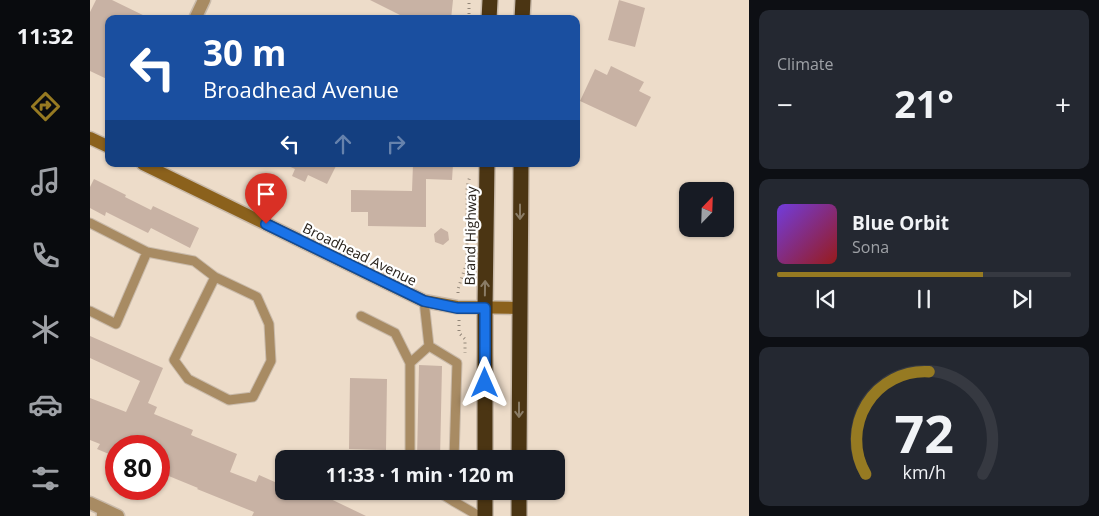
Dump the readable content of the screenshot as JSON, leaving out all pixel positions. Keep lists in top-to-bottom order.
{
  "streets": {
    "highway": ["Brand Highway"],
    "street": ["Broadhead Avenue"]
  },
  "crossings": [
    ["Brand Highway", "Broadhead Avenue"]
  ],
  "north": "top right",
  "page": {
    "tabs": "11:32",
    "tile": "Climate",
    "turn": ["30 m", "Broadhead Avenue"],
    "heat": ["−", "21°", "+"],
    "song": ["Blue Orbit", "Sona"],
    "limit": "80",
    "trip": "11:33 · 1 min · 120 m",
    "gauge": ["72", "km/h"]
  }
}
